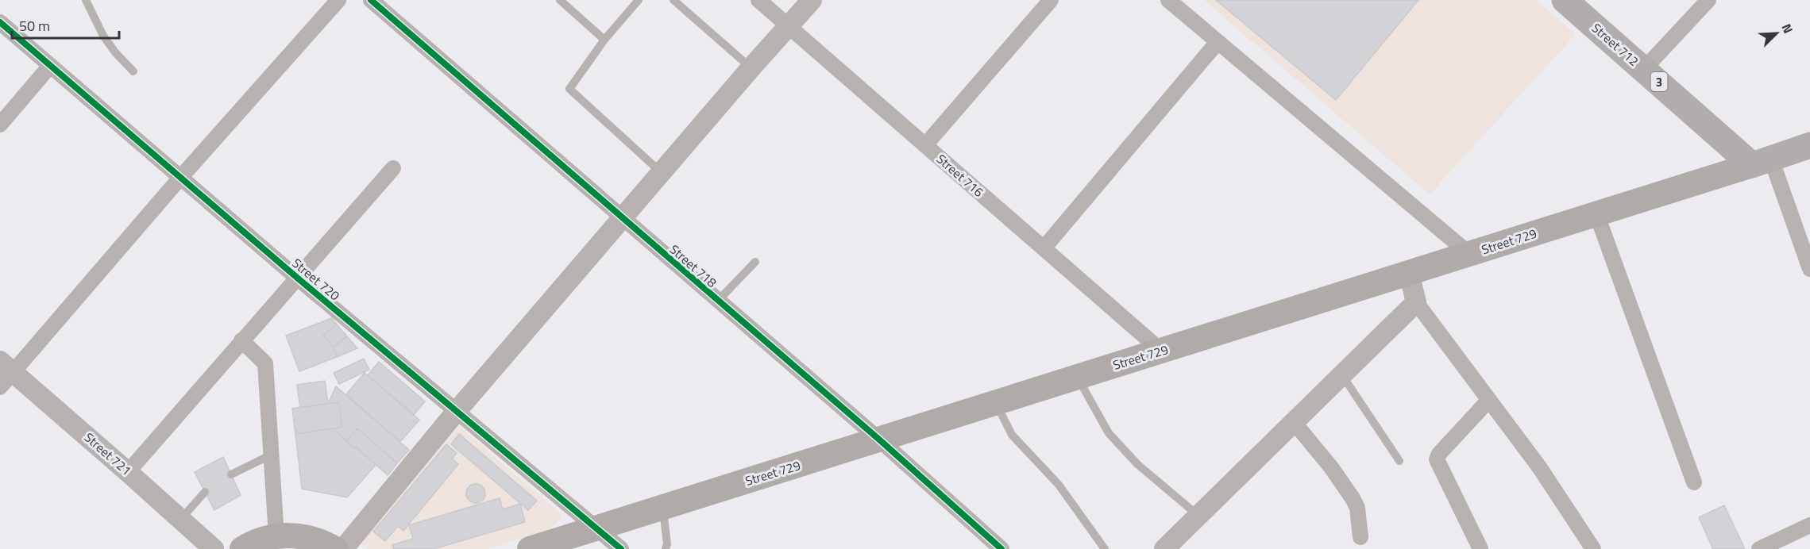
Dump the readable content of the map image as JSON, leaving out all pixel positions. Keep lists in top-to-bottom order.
{
  "streets": {
    "highway": ["Street 712", "3"],
    "main road": ["Street 729"],
    "street": [
      "Street 716",
      "Street 718",
      "Street 720",
      "Street 721"
    ]
  },
  "crossings": [
    ["Street 712", "Street 729"],
    ["Street 716", "Street 729"],
    ["Street 729", "Street 718"],
    ["Street 729", "Street 720"]
  ],
  "scale_bar": "50 m",
  "north": "top right"
}
